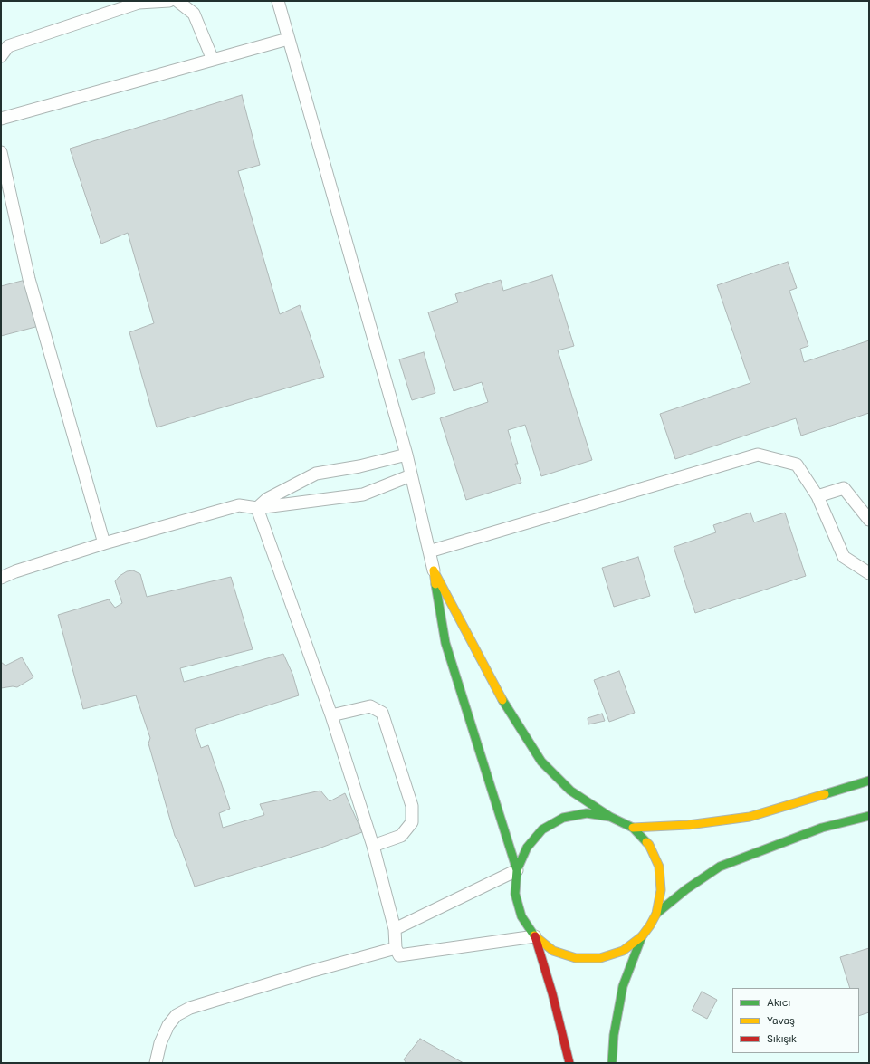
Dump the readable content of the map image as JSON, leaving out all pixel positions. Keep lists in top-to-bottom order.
{
  "legend": ["Akıcı", "Yavaş", "Sıkışık"]
}
